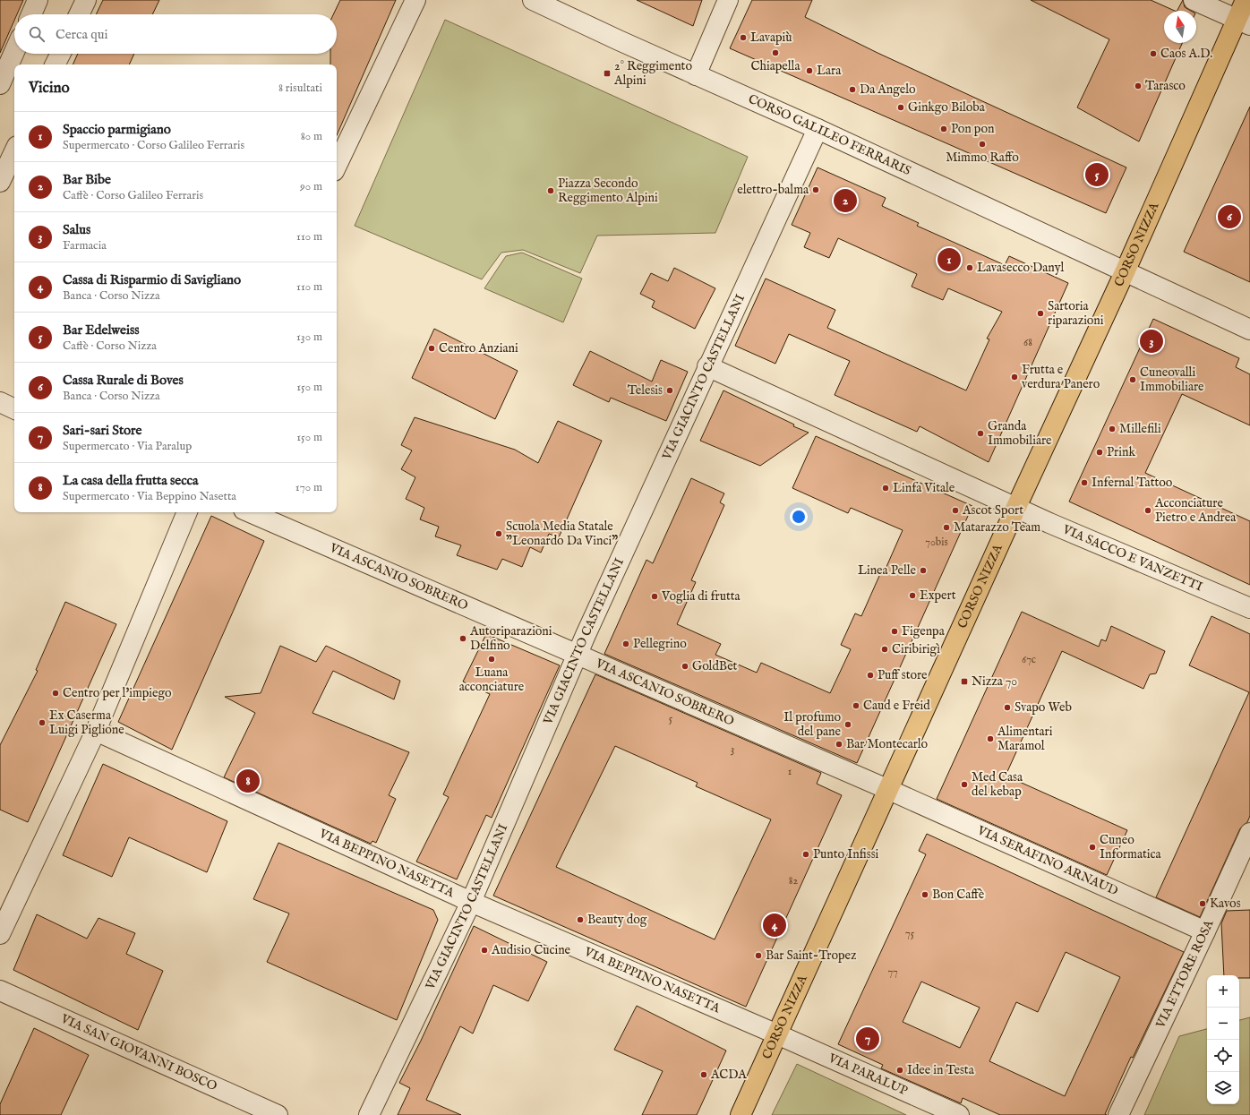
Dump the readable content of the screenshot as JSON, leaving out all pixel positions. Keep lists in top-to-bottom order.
{
  "streets": {
    "main road": ["CORSO NIZZA"],
    "street": [
      "CORSO GALILEO FERRARIS",
      "VIA GIACINTO CASTELLANI",
      "VIA SACCO E VANZETTI",
      "VIA ASCANIO SOBRERO",
      "VIA SERAFINO ARNAUD",
      "VIA BEPPINO NASETTA",
      "VIA ETTORE ROSA",
      "VIA SAN GIOVANNI BOSCO",
      "VIA PARALUP"
    ]
  },
  "crossings": [
    ["CORSO GALILEO FERRARIS", "CORSO NIZZA"],
    ["CORSO GALILEO FERRARIS", "VIA GIACINTO CASTELLANI"],
    ["CORSO NIZZA", "VIA SACCO E VANZETTI"],
    ["CORSO NIZZA", "VIA ASCANIO SOBRERO"],
    ["CORSO NIZZA", "VIA SERAFINO ARNAUD"],
    ["CORSO NIZZA", "VIA BEPPINO NASETTA"],
    ["CORSO NIZZA", "VIA PARALUP"],
    ["VIA GIACINTO CASTELLANI", "VIA SACCO E VANZETTI"],
    ["VIA GIACINTO CASTELLANI", "VIA ASCANIO SOBRERO"],
    ["VIA GIACINTO CASTELLANI", "VIA BEPPINO NASETTA"],
    ["VIA ASCANIO SOBRERO", "VIA SERAFINO ARNAUD"],
    ["VIA SERAFINO ARNAUD", "VIA ETTORE ROSA"],
    ["VIA BEPPINO NASETTA", "VIA PARALUP"]
  ],
  "places": {
    "other": [
      "Lavapiù",
      "Chiapella",
      "Caos A.D.",
      "Lara",
      "Tarasco",
      "Da Angelo",
      "Ginkgo Biloba",
      "Pon pon",
      "Mimmo Raffo",
      "elettro-balma",
      "Piazza Secondo Reggimento Alpini",
      "Lavasecco Danyl",
      "Sartoria riparazioni",
      "Centro Anziani",
      "Frutta e verdura Panero",
      "Cuneovalli Immobiliare",
      "Telesis",
      "Millefili",
      "Granda Immobiliare",
      "Prink",
      "Infernal Tattoo",
      "Linfa Vitale",
      "Ascot Sport",
      "Acconciature Pietro e Andrea",
      "Matarazzo Team",
      "Scuola Media Statale \"Leonardo Da Vinci\"",
      "Linea Pelle",
      "Expert",
      "Voglia di frutta",
      "Figenpa",
      "Autoriparazioni Delfino",
      "Pellegrino",
      "Ciribirigì",
      "Luana acconciature",
      "GoldBet",
      "Puff store",
      "Centro per l'impiego",
      "Caud e Freid",
      "Svapo Web",
      "Ex Caserma Luigi Piglione",
      "Il profumo del pane",
      "Alimentari Maramol",
      "Bar Montecarlo",
      "Med Casa del kebap",
      "Cuneo Informatica",
      "Punto Infissi",
      "Bon Caffè",
      "Kavos",
      "Beauty dog",
      "Audisio Cucine",
      "Bar Saint-Tropez",
      "Idee in Testa",
      "ACDA"
    ],
    "transit": ["2° Reggimento Alpini", "Nizza 70"]
  },
  "house_numbers": [
    "68",
    "70bis",
    "67c",
    "5",
    "3",
    "1",
    "82",
    "75",
    "77"
  ],
  "north": "top",
  "page": {
    "search": "Cerca qui",
    "heading": ["Vicino", "8 risultati"],
    "list": [
      {
        "mark": "1",
        "name": "Spaccio parmigiano",
        "note": "Supermercato · Corso Galileo Ferraris",
        "value": "80 m"
      },
      {
        "mark": "2",
        "name": "Bar Bibe",
        "note": "Caffè · Corso Galileo Ferraris",
        "value": "90 m"
      },
      {
        "mark": "3",
        "name": "Salus",
        "note": "Farmacia",
        "value": "110 m"
      },
      {
        "mark": "4",
        "name": "Cassa di Risparmio di Savigliano",
        "note": "Banca · Corso Nizza",
        "value": "110 m"
      },
      {
        "mark": "5",
        "name": "Bar Edelweiss",
        "note": "Caffè · Corso Nizza",
        "value": "130 m"
      },
      {
        "mark": "6",
        "name": "Cassa Rurale di Boves",
        "note": "Banca · Corso Nizza",
        "value": "150 m"
      },
      {
        "mark": "7",
        "name": "Sari-sari Store",
        "note": "Supermercato · Via Paralup",
        "value": "150 m"
      },
      {
        "mark": "8",
        "name": "La casa della frutta secca",
        "note": "Supermercato · Via Beppino Nasetta",
        "value": "170 m"
      }
    ],
    "pins": [
      "5",
      "2",
      "6",
      "1",
      "3",
      "8",
      "4",
      "7"
    ],
    "map_buttons": ["+", "−"]
  }
}
